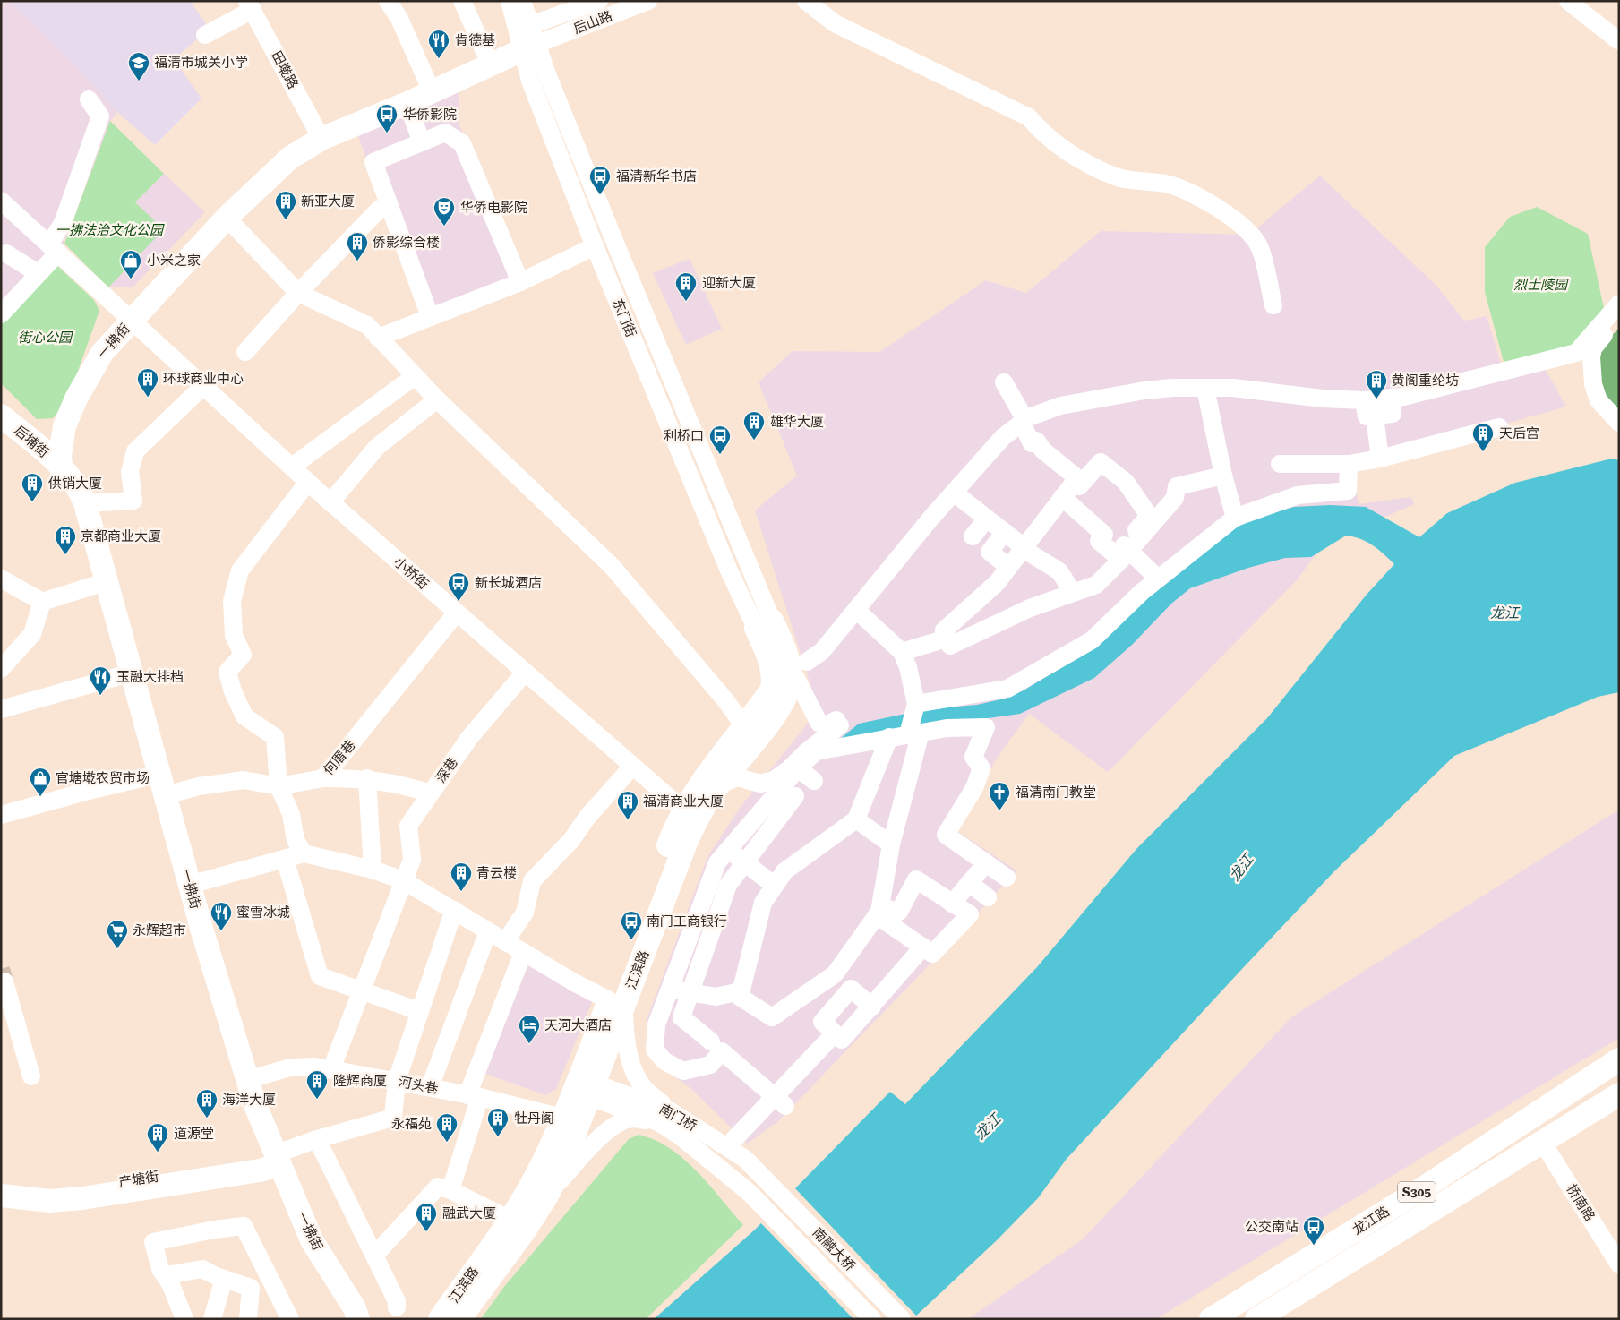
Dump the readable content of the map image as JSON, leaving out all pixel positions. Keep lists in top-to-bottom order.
{
  "streets": {
    "main road": [
      "一拂街",
      "后埔街",
      "江滨路",
      "产塘街",
      "S305",
      "龙江路"
    ],
    "street": [
      "后山路",
      "田墘路",
      "东门街",
      "小桥街",
      "何厝巷",
      "深巷",
      "河头巷",
      "南门桥",
      "桥南路",
      "南融大桥"
    ]
  },
  "crossings": [
    ["后山路", "东门街"],
    ["东门街", "江滨路"],
    ["一拂街", "后埔街"],
    ["一拂街", "小桥街"],
    ["一拂街", "何厝巷"],
    ["一拂街", "河头巷"],
    ["一拂街", "产塘街"],
    ["小桥街", "何厝巷"],
    ["小桥街", "深巷"],
    ["小桥街", "江滨路"],
    ["深巷", "河头巷"],
    ["江滨路", "河头巷"],
    ["江滨路", "南门桥"],
    ["南门桥", "南融大桥"],
    ["桥南路", "龙江路"]
  ],
  "water": ["龙江"],
  "parks": ["一拂法治文化公园", "烈士陵园", "街心公园"],
  "places": {
    "restaurant": ["肯德基", "玉融大排档", "蜜雪冰城"],
    "school or university": ["福清市城关小学"],
    "bus stop": [
      "华侨影院",
      "福清新华书店",
      "利桥口",
      "新长城酒店",
      "南门工商银行",
      "公交南站"
    ],
    "building": [
      "新亚大厦",
      "侨影综合楼",
      "迎新大厦",
      "环球商业中心",
      "黄阁重纶坊",
      "雄华大厦",
      "天后宫",
      "供销大厦",
      "京都商业大厦",
      "福清商业大厦",
      "青云楼",
      "隆辉商厦",
      "海洋大厦",
      "牡丹阁",
      "永福苑",
      "道源堂",
      "融武大厦"
    ],
    "theatre": ["华侨电影院"],
    "shop": ["小米之家", "官塘墘农贸市场"],
    "church": ["福清南门教堂"],
    "supermarket": ["永辉超市"],
    "hotel": ["天河大酒店"]
  }
}
